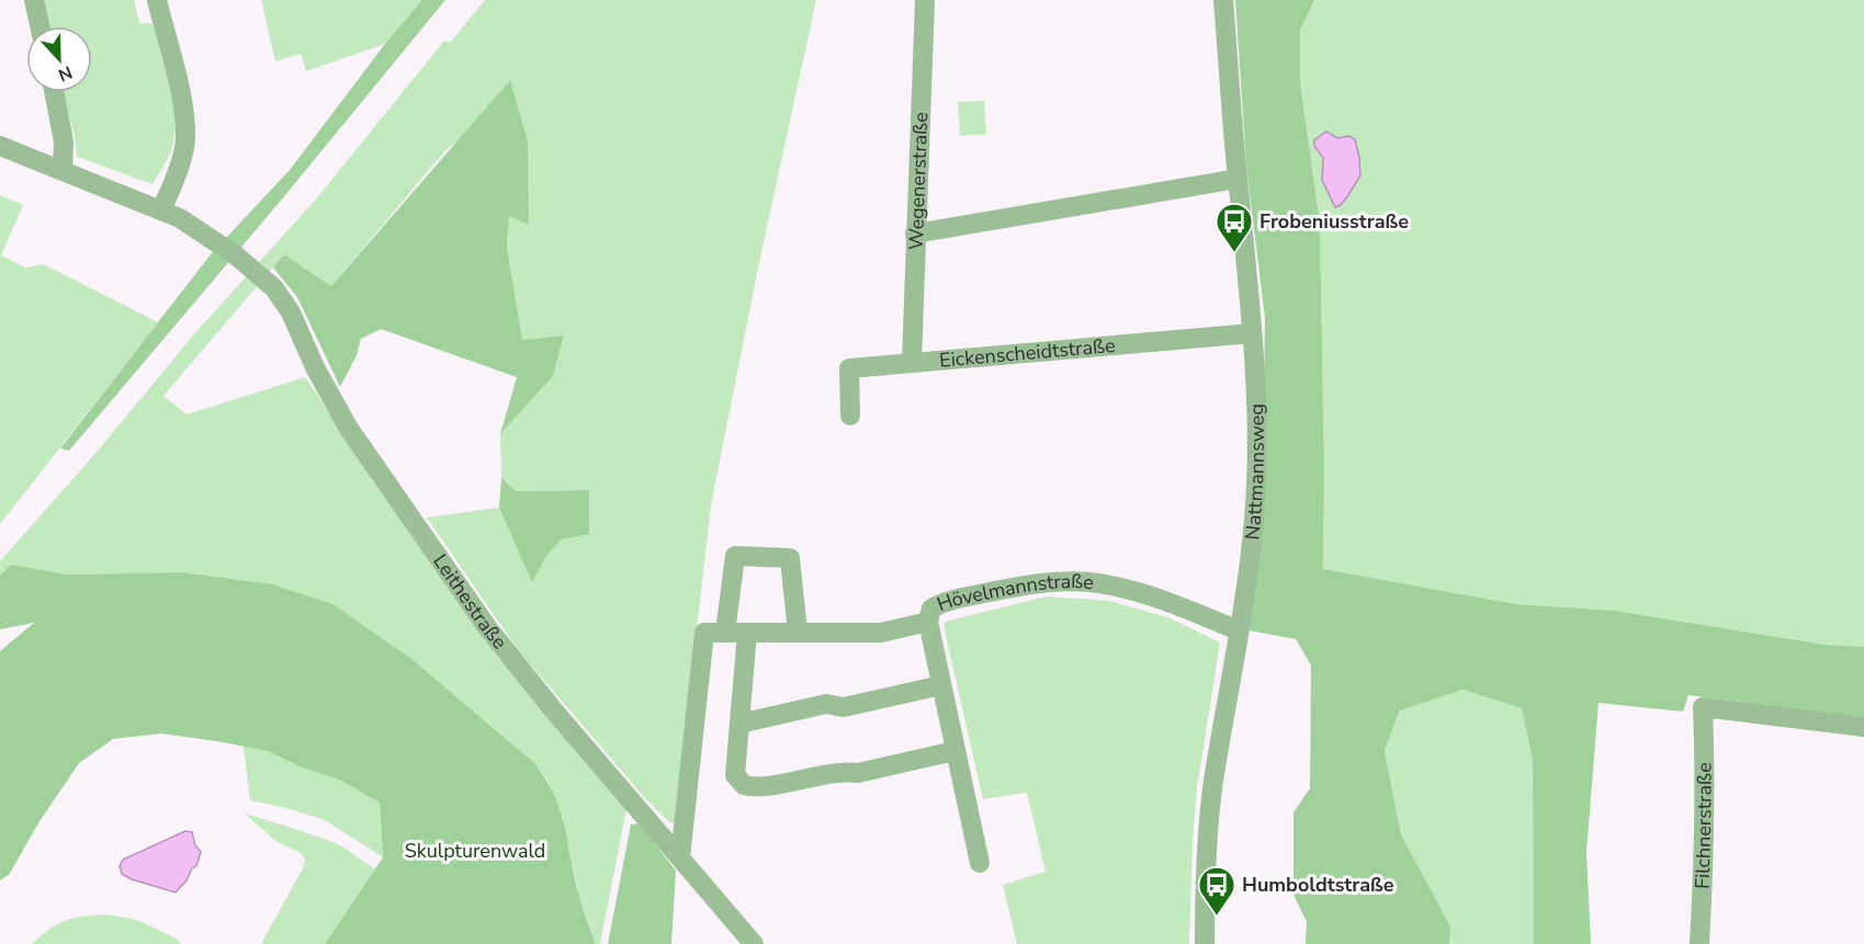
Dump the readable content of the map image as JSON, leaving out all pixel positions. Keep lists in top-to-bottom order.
{
  "streets": {
    "street": [
      "Wegenerstraße",
      "Eickenscheidtstraße",
      "Nattmannsweg",
      "Hövelmannstraße",
      "Leithestraße",
      "Filchnerstraße"
    ]
  },
  "crossings": [
    ["Wegenerstraße", "Eickenscheidtstraße"],
    ["Eickenscheidtstraße", "Nattmannsweg"],
    ["Nattmannsweg", "Hövelmannstraße"],
    ["Hövelmannstraße", "Leithestraße"]
  ],
  "parks": ["Skulpturenwald"],
  "places": {
    "bus stop": ["Frobeniusstraße", "Humboldtstraße"]
  },
  "north": "bottom"
}
